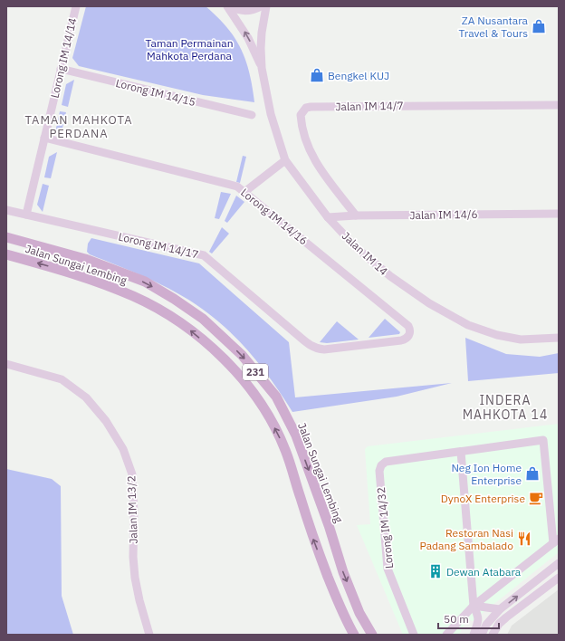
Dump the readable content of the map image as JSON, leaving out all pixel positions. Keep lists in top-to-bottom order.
{
  "streets": {
    "main road": ["Jalan Sungai Lembing", "231"],
    "street": [
      "Lorong IM 14/14",
      "Lorong IM 14/15",
      "Jalan IM 14/7",
      "Jalan IM 14/6",
      "Lorong IM 14/16",
      "Lorong IM 14/17",
      "Jalan IM 14",
      "Jalan IM 13/2",
      "Lorong IM 14/32"
    ]
  },
  "crossings": [
    ["Lorong IM 14/14", "Lorong IM 14/15"],
    ["Lorong IM 14/14", "Lorong IM 14/16"],
    ["Lorong IM 14/14", "Lorong IM 14/17"],
    ["Jalan IM 14/7", "Jalan IM 14/6"],
    ["Jalan IM 14/6", "Jalan IM 14"],
    ["Lorong IM 14/16", "Lorong IM 14/17"]
  ],
  "districts": ["TAMAN MAHKOTA PERDANA", "INDERA MAHKOTA 14"],
  "parks": ["Taman Permainan Mahkota Perdana"],
  "places": {
    "shop": ["ZA Nusantara Travel & Tours", "Bengkel KUJ", "Neg Ion Home Enterprise"],
    "cafe": ["DynoX Enterprise"],
    "restaurant": ["Restoran Nasi Padang Sambalado"],
    "building": ["Dewan Atabara"]
  },
  "scale_bar": "50 m"
}
